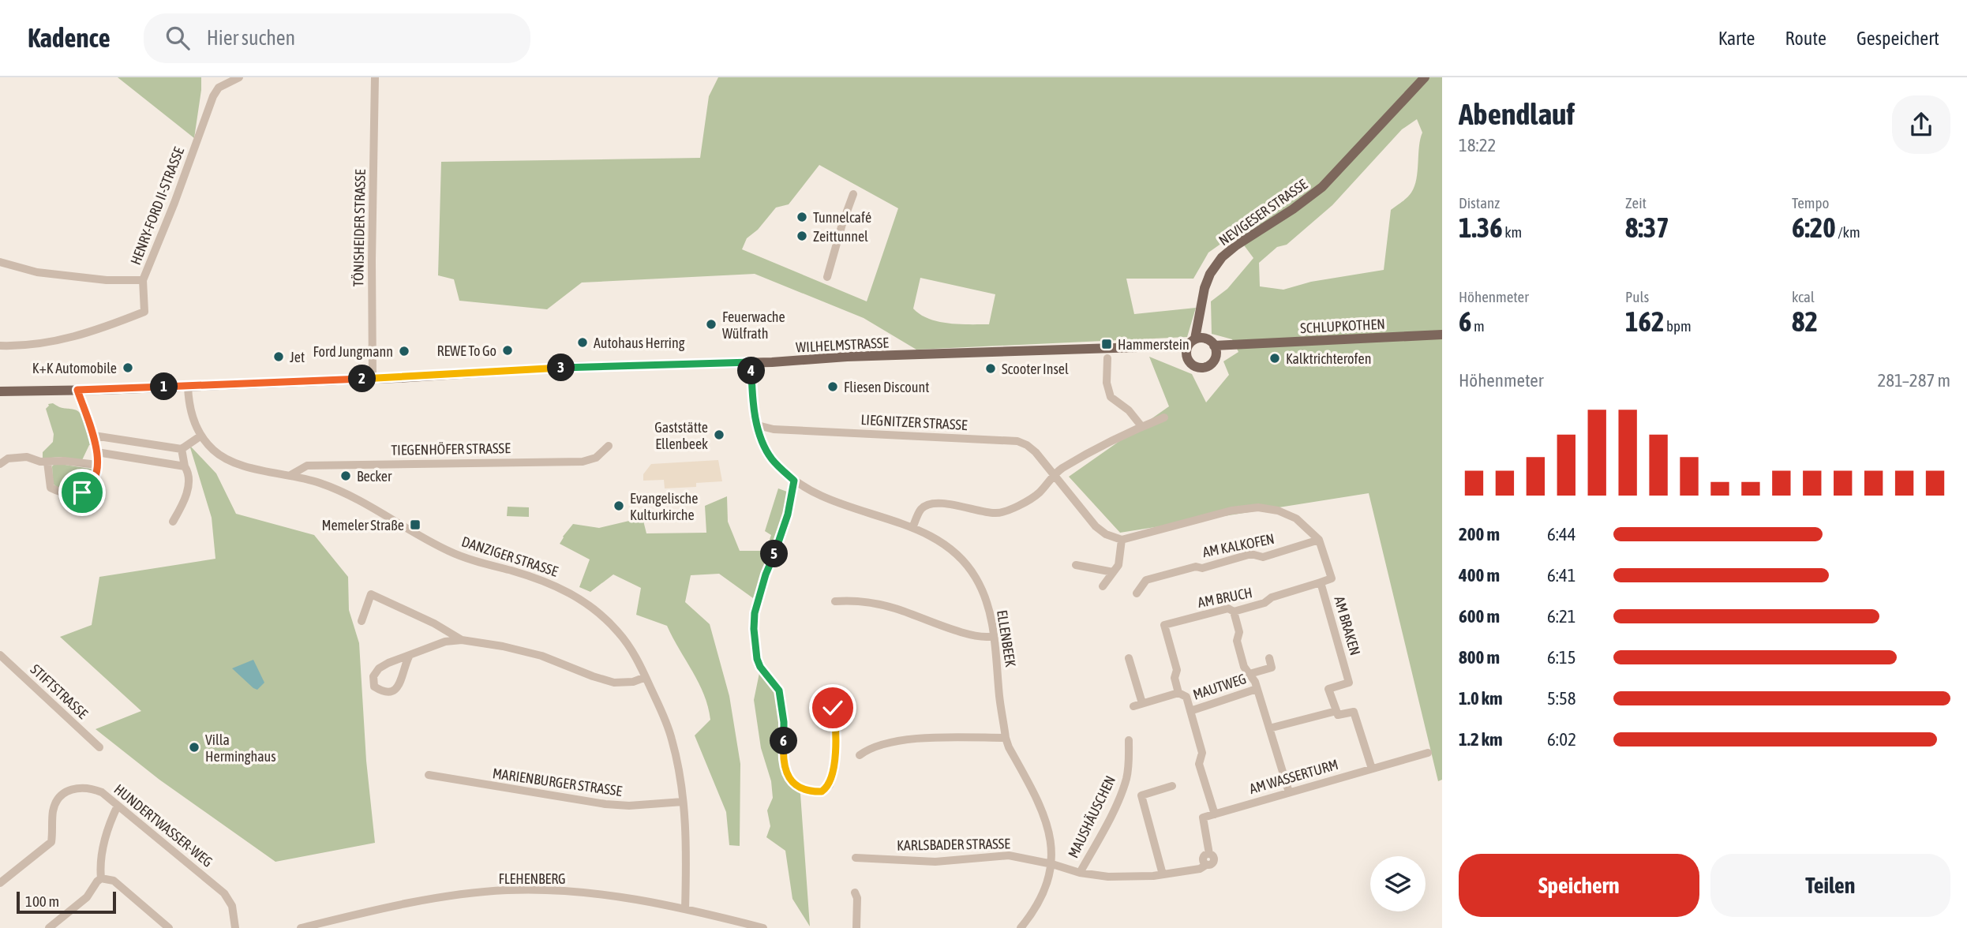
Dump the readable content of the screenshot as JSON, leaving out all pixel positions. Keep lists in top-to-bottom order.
{
  "streets": {
    "main road": ["NEVIGESER STRASSE", "SCHLUPKOTHEN", "WILHELMSTRASSE"],
    "street": [
      "HENRY-FORD II-STRASSE",
      "TÖNISHEIDER STRASSE",
      "LIEGNITZER STRASSE",
      "TIEGENHÖFER STRASSE",
      "AM KALKOFEN",
      "DANZIGER STRASSE",
      "AM BRUCH",
      "AM BRAKEN",
      "ELLENBEEK",
      "MAUTWEG",
      "STIFTSTRASSE",
      "AM WASSERTURM",
      "MARIENBURGER STRASSE",
      "MAUSHÄUSCHEN",
      "HUNDERTWASSER-WEG",
      "KARLSBADER STRASSE",
      "FLEHENBERG"
    ]
  },
  "crossings": [
    ["NEVIGESER STRASSE", "SCHLUPKOTHEN"],
    ["NEVIGESER STRASSE", "WILHELMSTRASSE"],
    ["TÖNISHEIDER STRASSE", "WILHELMSTRASSE"],
    ["SCHLUPKOTHEN", "WILHELMSTRASSE"],
    ["WILHELMSTRASSE", "DANZIGER STRASSE"],
    ["WILHELMSTRASSE", "ELLENBEEK"],
    ["LIEGNITZER STRASSE", "ELLENBEEK"],
    ["TIEGENHÖFER STRASSE", "DANZIGER STRASSE"],
    ["AM KALKOFEN", "AM BRAKEN"],
    ["DANZIGER STRASSE", "MARIENBURGER STRASSE"],
    ["DANZIGER STRASSE", "FLEHENBERG"],
    ["AM BRUCH", "AM BRAKEN"],
    ["AM BRUCH", "MAUTWEG"],
    ["ELLENBEEK", "KARLSBADER STRASSE"],
    ["MAUTWEG", "AM WASSERTURM"]
  ],
  "places": {
    "other": [
      "Tunnelcafé",
      "Zeittunnel",
      "Feuerwache Wülfrath",
      "Autohaus Herring",
      "REWE To Go",
      "Ford Jungmann",
      "Jet",
      "Kalktrichterofen",
      "K+K Automobile",
      "Scooter Insel",
      "Fliesen Discount",
      "Gaststätte Ellenbeek",
      "Becker",
      "Evangelische Kulturkirche",
      "Villa Herminghaus"
    ],
    "transit": ["Hammerstein", "Memeler Straße"]
  },
  "scale_bar": "100 m",
  "page": {
    "header": "Kadence",
    "search": "Hier suchen",
    "nav": ["Karte", "Route", "Gespeichert"],
    "heading": ["Abendlauf", "18:22"],
    "stats": [
      ["Distanz", "1.36 km"],
      ["Zeit", "8:37"],
      ["Tempo", "6:20 /km"],
      ["Höhenmeter", "6 m"],
      ["Puls", "162 bpm"],
      ["kcal", "82"]
    ],
    "pins": [
      "3",
      "4",
      "2",
      "1",
      "5",
      "6"
    ],
    "chart": ["Höhenmeter", "281–287 m"],
    "list": [
      {
        "name": "200 m",
        "note": "6:44"
      },
      {
        "name": "400 m",
        "note": "6:41"
      },
      {
        "name": "600 m",
        "note": "6:21"
      },
      {
        "name": "800 m",
        "note": "6:15"
      },
      {
        "name": "1.0 km",
        "note": "5:58"
      },
      {
        "name": "1.2 km",
        "note": "6:02"
      }
    ],
    "buttons": ["Speichern", "Teilen"],
    "scale": "100 m"
  }
}
